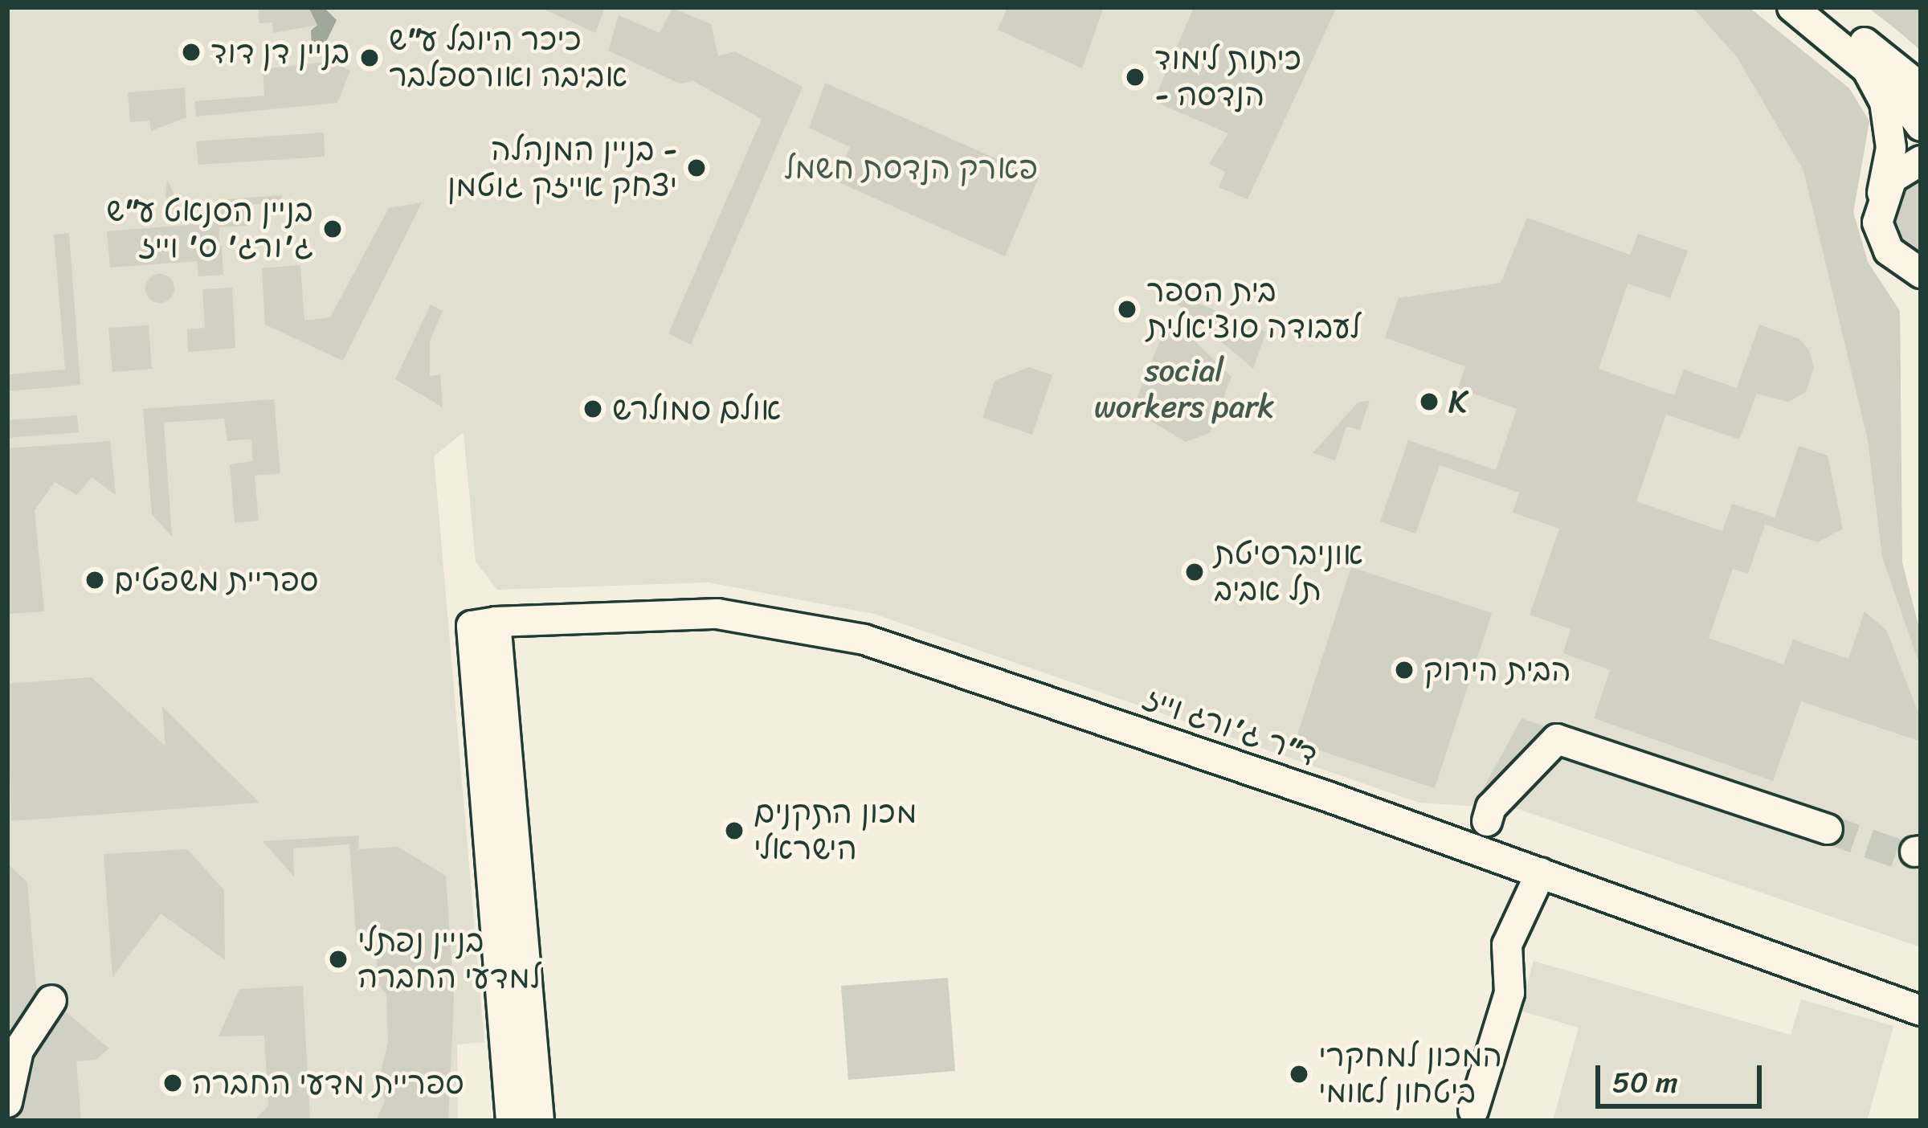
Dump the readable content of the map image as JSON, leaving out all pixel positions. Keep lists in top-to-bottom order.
{
  "streets": {
    "street": ["ד\"ר ג'ורג וייז"]
  },
  "parks": ["פארק הנדסת חשמל", "social workers park"],
  "places": [
    "בניין דן דוד",
    "כיכר היובל ע\"ש אביבה ואורספלבר",
    "כיתות לימוד - הנדסה",
    "בניין המנהלה - יצחק אייזק גוטמן",
    "בניין הסנאט ע\"ש ג'ורג' ס' וייז",
    "בית הספר לעבודה סוציאלית",
    "K",
    "אולם סמולרש",
    "אוניברסיטת תל אביב",
    "ספריית משפטים",
    "הבית הירוק",
    "מכון התקנים הישראלי",
    "בניין נפתלי למדעי החברה",
    "המכון למחקרי ביטחון לאומי",
    "ספריית מדעי החברה"
  ],
  "scale_bar": "50 m"
}
